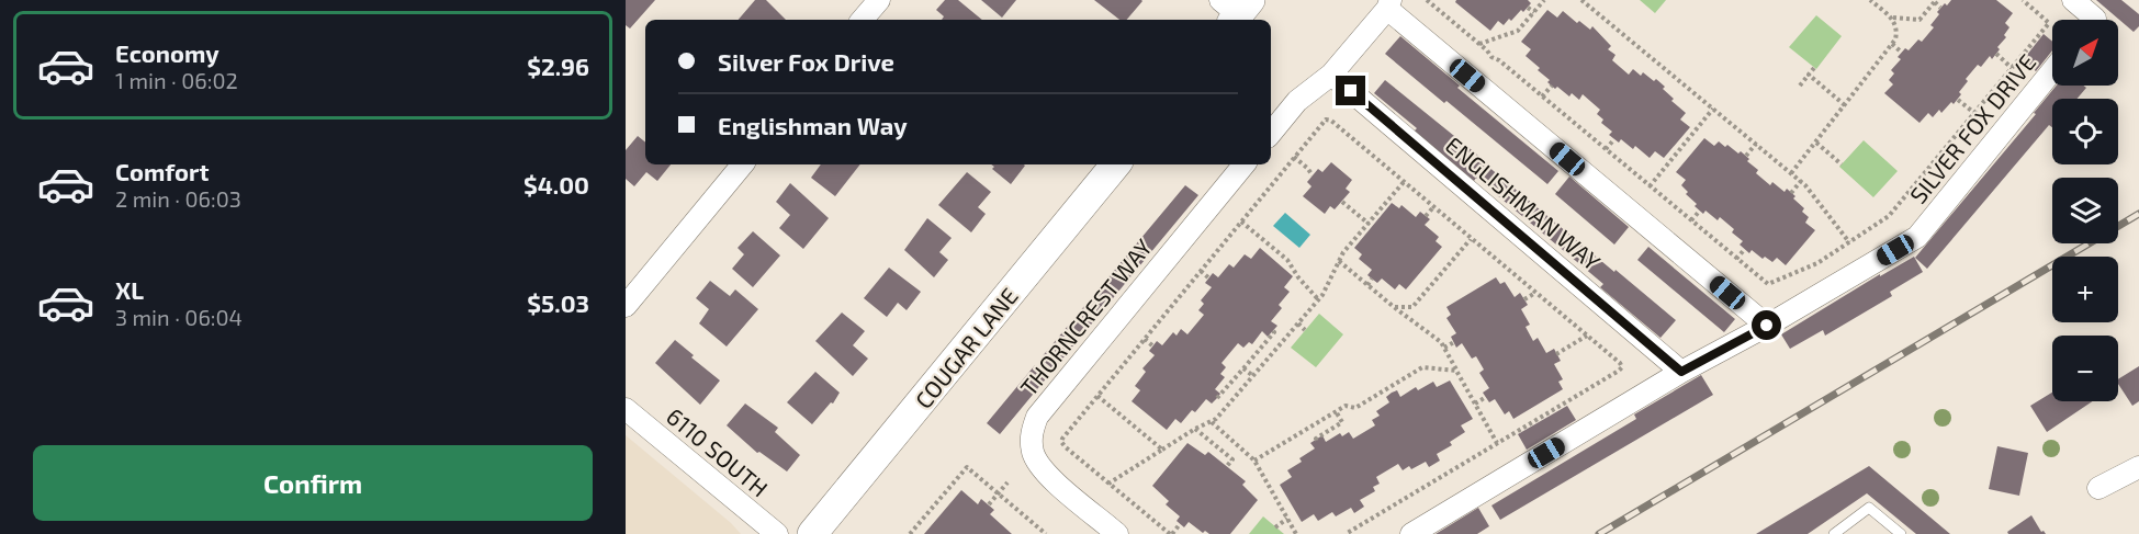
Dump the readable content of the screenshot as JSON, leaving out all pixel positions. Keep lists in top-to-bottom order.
{
  "streets": {
    "main road": ["COUGAR LANE"],
    "street": [
      "SILVER FOX DRIVE",
      "ENGLISHMAN WAY",
      "THORNCREST WAY",
      "6110 SOUTH"
    ]
  },
  "crossings": [
    ["SILVER FOX DRIVE", "ENGLISHMAN WAY"]
  ],
  "north": "top right",
  "page": {
    "list": [
      {
        "name": "Economy",
        "note": "1 min · 06:02",
        "value": "$2.96"
      },
      {
        "name": "Comfort",
        "note": "2 min · 06:03",
        "value": "$4.00"
      },
      {
        "name": "XL",
        "note": "3 min · 06:04",
        "value": "$5.03"
      }
    ],
    "map_buttons": ["+", "−"],
    "banner": ["Silver Fox Drive", "Englishman Way"],
    "buttons": "Confirm"
  }
}
